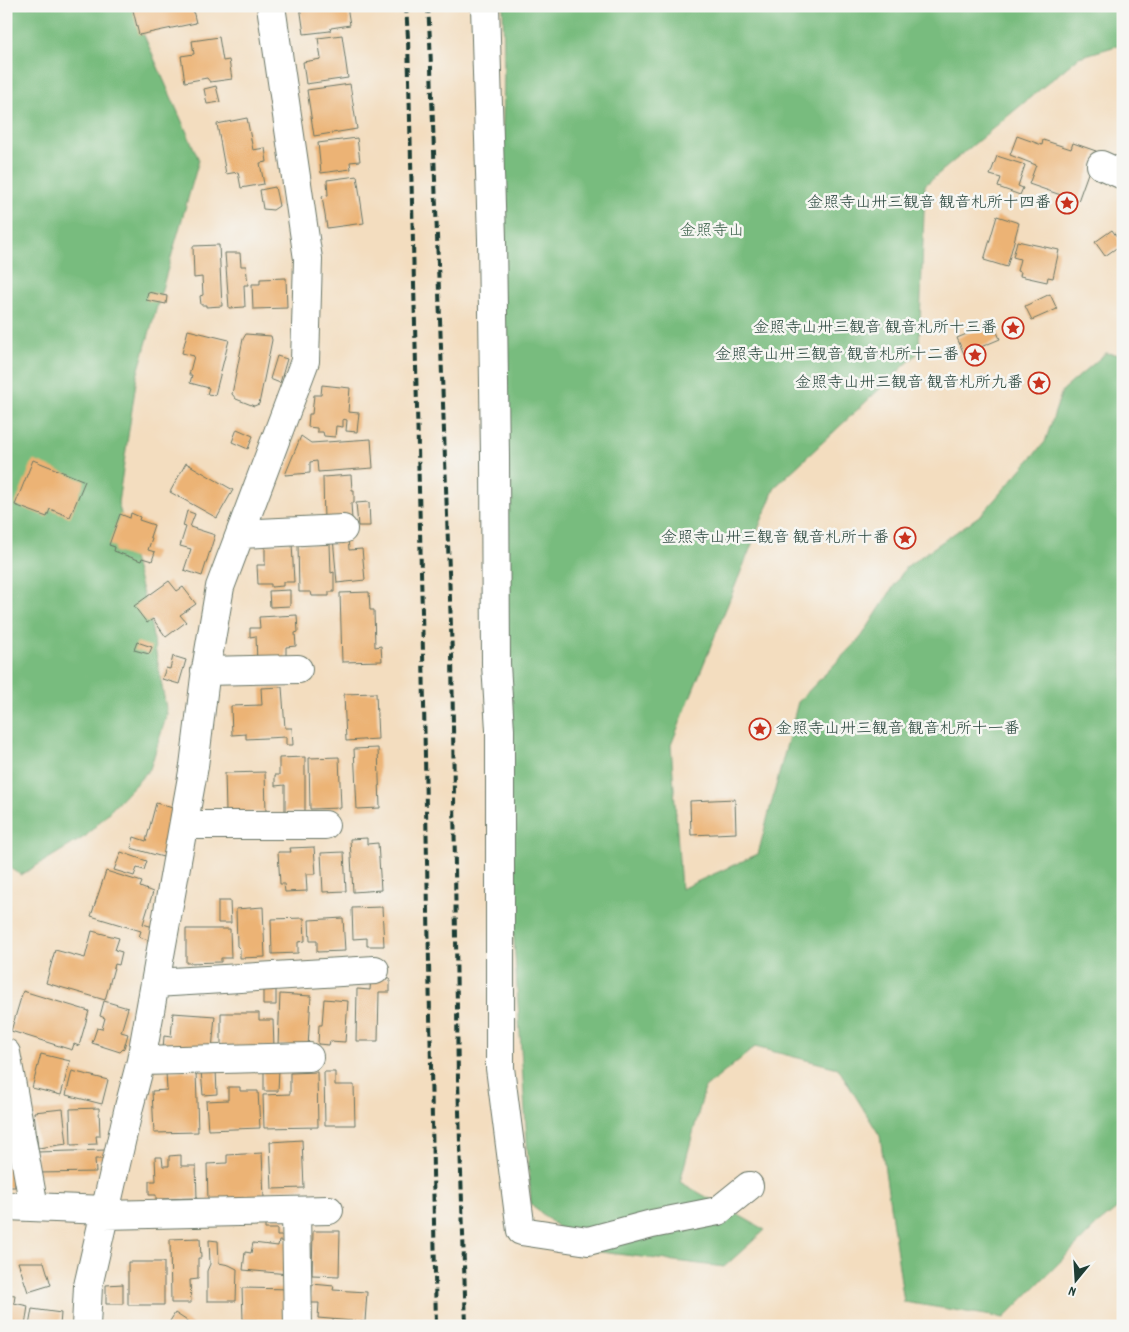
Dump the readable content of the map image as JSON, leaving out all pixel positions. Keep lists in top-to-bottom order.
{
  "parks": ["金照寺山"],
  "places": {
    "place": [
      "金照寺山卅三観音 観音札所十四番",
      "金照寺山卅三観音 観音札所十三番",
      "金照寺山卅三観音 観音札所十二番",
      "金照寺山卅三観音 観音札所九番",
      "金照寺山卅三観音 観音札所十番",
      "金照寺山卅三観音 観音札所十一番"
    ]
  },
  "north": "bottom"
}
